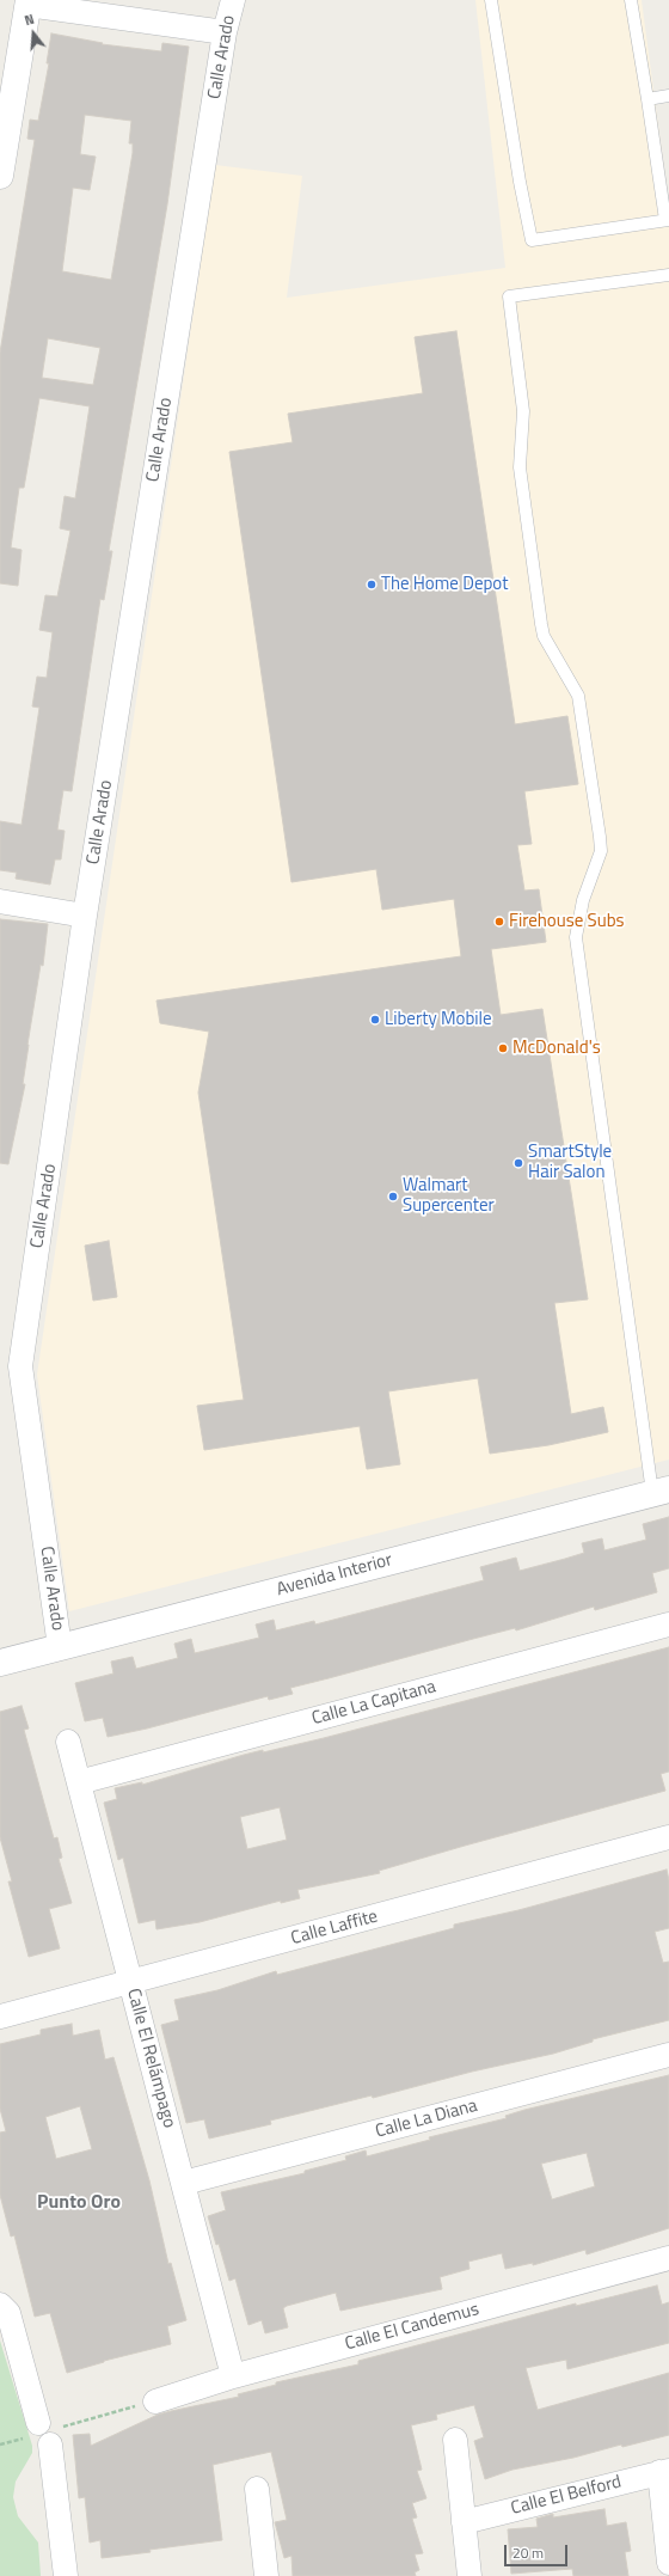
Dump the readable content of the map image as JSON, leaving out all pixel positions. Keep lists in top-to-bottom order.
{
  "streets": {
    "street": [
      "Calle Arado",
      "Avenida Interior",
      "Calle La Capitana",
      "Calle Laffite",
      "Calle El Relámpago",
      "Calle La Diana",
      "Calle El Candemus",
      "Calle El Belford"
    ]
  },
  "crossings": [
    ["Calle Arado", "Avenida Interior"],
    ["Calle La Capitana", "Calle El Relámpago"],
    ["Calle Laffite", "Calle El Relámpago"],
    ["Calle El Relámpago", "Calle La Diana"],
    ["Calle El Relámpago", "Calle El Candemus"]
  ],
  "districts": ["Punto Oro"],
  "places": [
    "The Home Depot",
    "Firehouse Subs",
    "Liberty Mobile",
    "McDonald's",
    "SmartStyle Hair Salon",
    "Walmart Supercenter"
  ],
  "scale_bar": "20 m",
  "north": "top"
}
